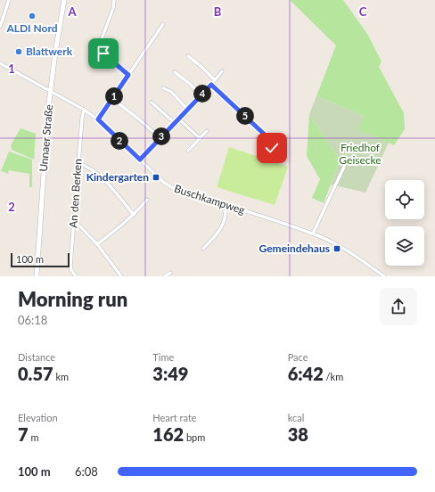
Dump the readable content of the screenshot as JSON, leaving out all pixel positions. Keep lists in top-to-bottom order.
{
  "streets": {
    "main road": ["Unnaer Straße"],
    "street": ["An den Berken", "Buschkampweg"]
  },
  "crossings": [
    ["Unnaer Straße", "Buschkampweg"],
    ["An den Berken", "Buschkampweg"]
  ],
  "parks": ["Friedhof Geisecke"],
  "places": {
    "other": ["ALDI Nord", "Blattwerk"],
    "transit": ["Kindergarten", "Gemeindehaus"]
  },
  "scale_bar": "100 m",
  "page": {
    "pins": [
      "4",
      "1",
      "5",
      "3",
      "2"
    ],
    "scale": "100 m",
    "heading": ["Morning run", "06:18"],
    "stats": [
      ["Distance", "0.57 km"],
      ["Time", "3:49"],
      ["Pace", "6:42 /km"],
      ["Elevation", "7 m"],
      ["Heart rate", "162 bpm"],
      ["kcal", "38"]
    ],
    "list": [
      {
        "name": "100 m",
        "note": "6:08"
      }
    ]
  },
  "grid": {
    "columns": ["A", "B", "C"],
    "rows": ["1", "2"]
  }
}
